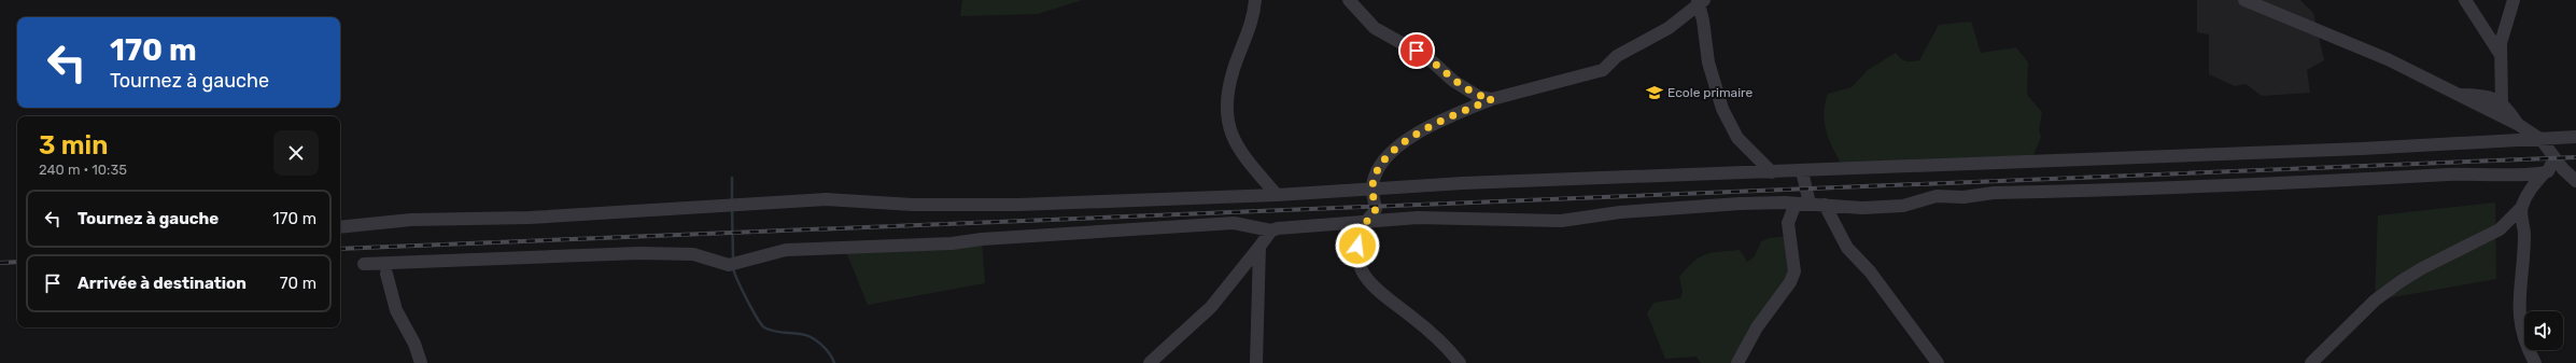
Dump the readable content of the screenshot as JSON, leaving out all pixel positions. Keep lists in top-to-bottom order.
{
  "places": {
    "school or university": ["Ecole primaire"]
  },
  "page": {
    "turn": ["170 m", "Tournez à gauche"],
    "heading": ["3 min", "240 m · 10:35"],
    "list": [
      {
        "name": "Tournez à gauche",
        "value": "170 m"
      },
      {
        "name": "Arrivée à destination",
        "value": "70 m"
      }
    ]
  }
}
